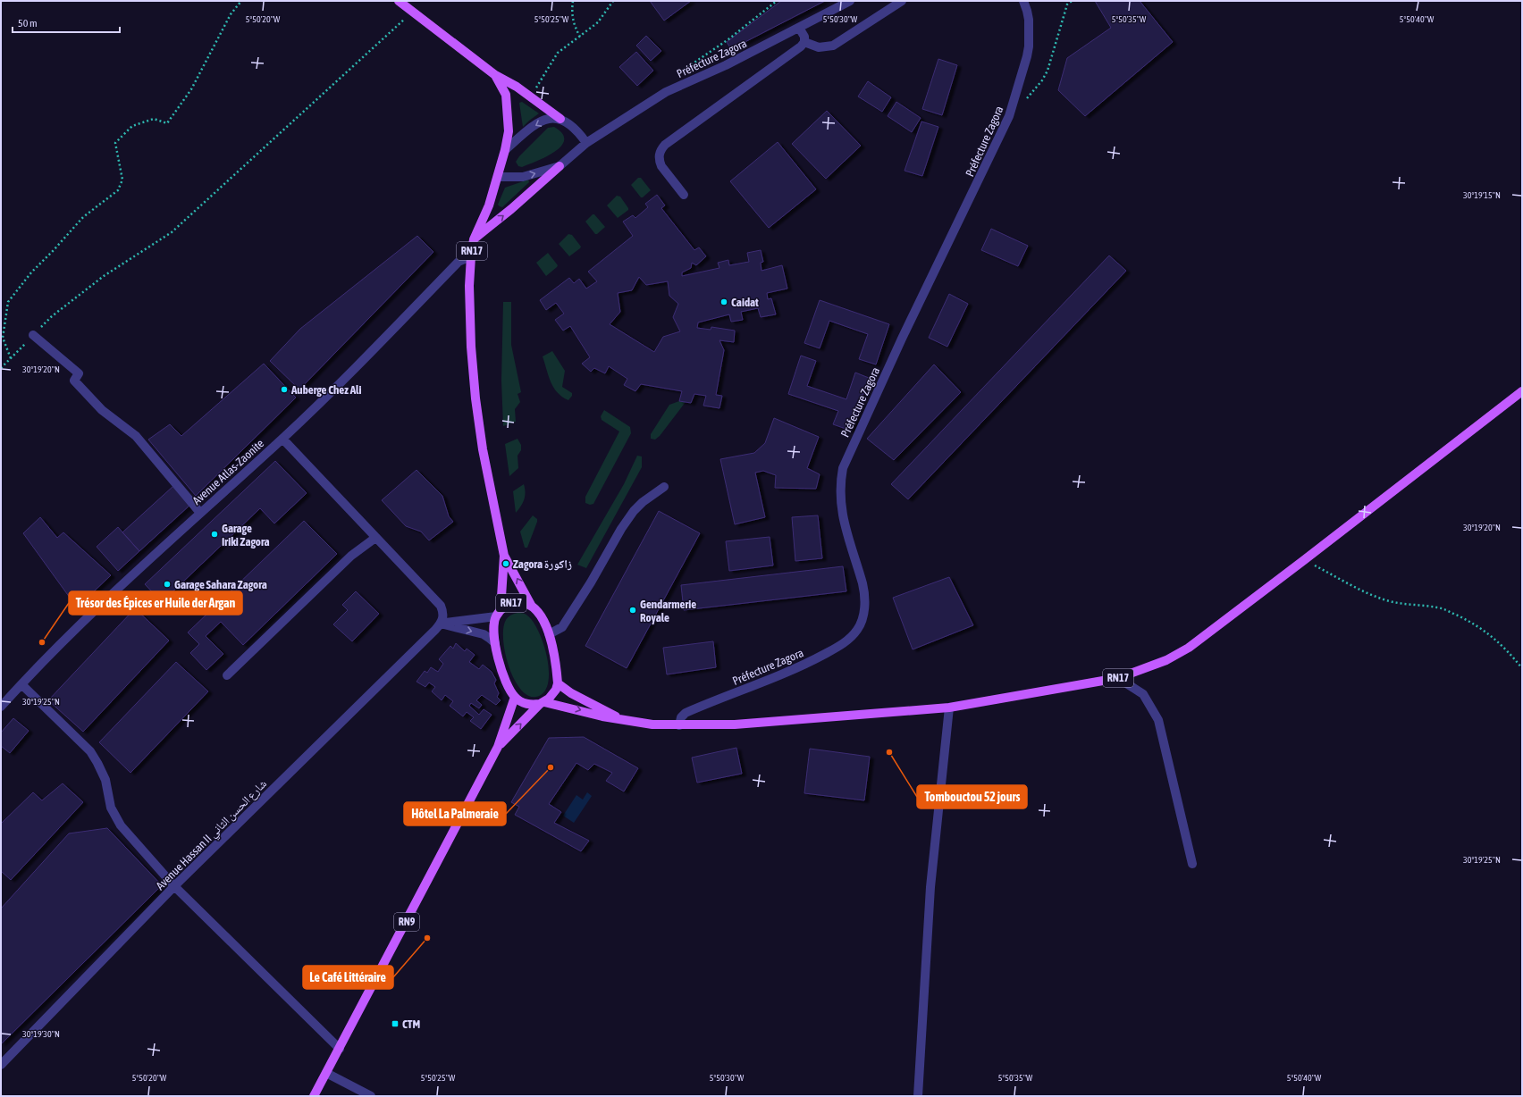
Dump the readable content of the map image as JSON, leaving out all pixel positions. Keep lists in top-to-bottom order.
{
  "streets": {
    "main road": ["RN17", "RN9"],
    "street": ["Préfecture Zagora", "Avenue Atlas-Zaonite", "Avenue Hassan II شارع الحسن الثاني"]
  },
  "crossings": [
    ["Préfecture Zagora", "RN17"],
    ["RN17", "Avenue Atlas-Zaonite"],
    ["RN17", "RN9"]
  ],
  "places": {
    "other": [
      "Caidat",
      "Auberge Chez Ali",
      "Garage Iriki Zagora",
      "Zagora زاكورة",
      "Garage Sahara Zagora",
      "Gendarmerie Royale",
      "Trésor des Épices er Huile der Argan",
      "Tombouctou 52 jours",
      "Hôtel La Palmeraie",
      "Le Café Littéraire"
    ],
    "transit": ["CTM"]
  },
  "scale_bar": "50 m",
  "coordinates": [
    "5°50'20\"W",
    "5°50'25\"W",
    "5°50'30\"W",
    "5°50'35\"W",
    "5°50'40\"W",
    "30°19'15\"N",
    "30°19'20\"N",
    "30°19'25\"N",
    "30°19'30\"N"
  ]
}
